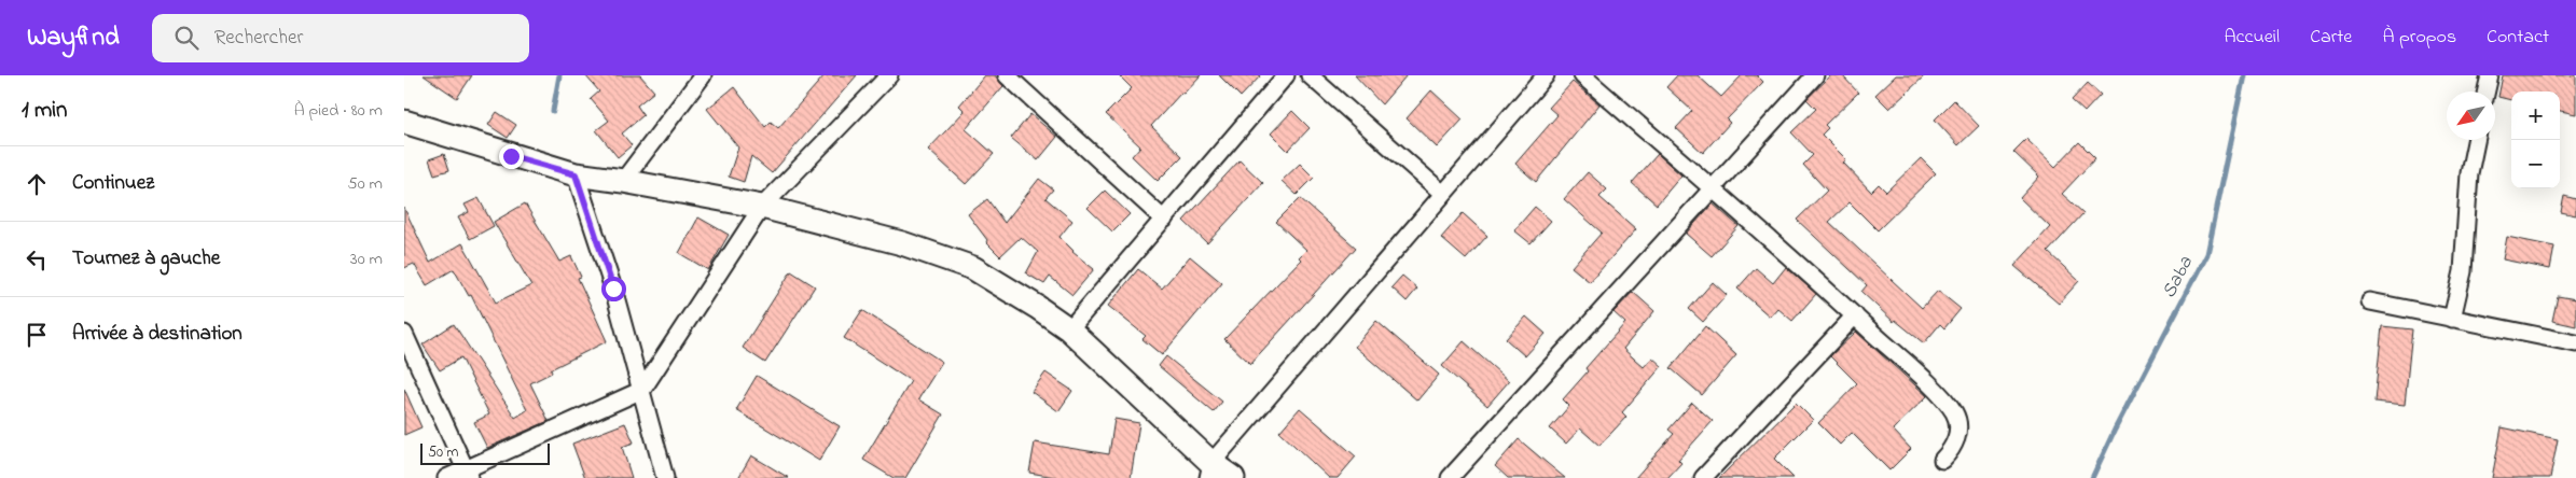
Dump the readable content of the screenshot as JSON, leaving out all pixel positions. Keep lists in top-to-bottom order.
{
  "water": ["Saba"],
  "scale_bar": "50 m",
  "north": "bottom left",
  "page": {
    "header": "Wayfind",
    "search": "Rechercher",
    "nav": [
      "Accueil",
      "Carte",
      "À propos",
      "Contact"
    ],
    "heading": ["1 min", "À pied · 80 m"],
    "map_buttons": ["+", "−"],
    "list": [
      ["Continuez", "50 m"],
      ["Tournez à gauche", "30 m"],
      "Arrivée à destination"
    ],
    "scale": "50 m"
  }
}
